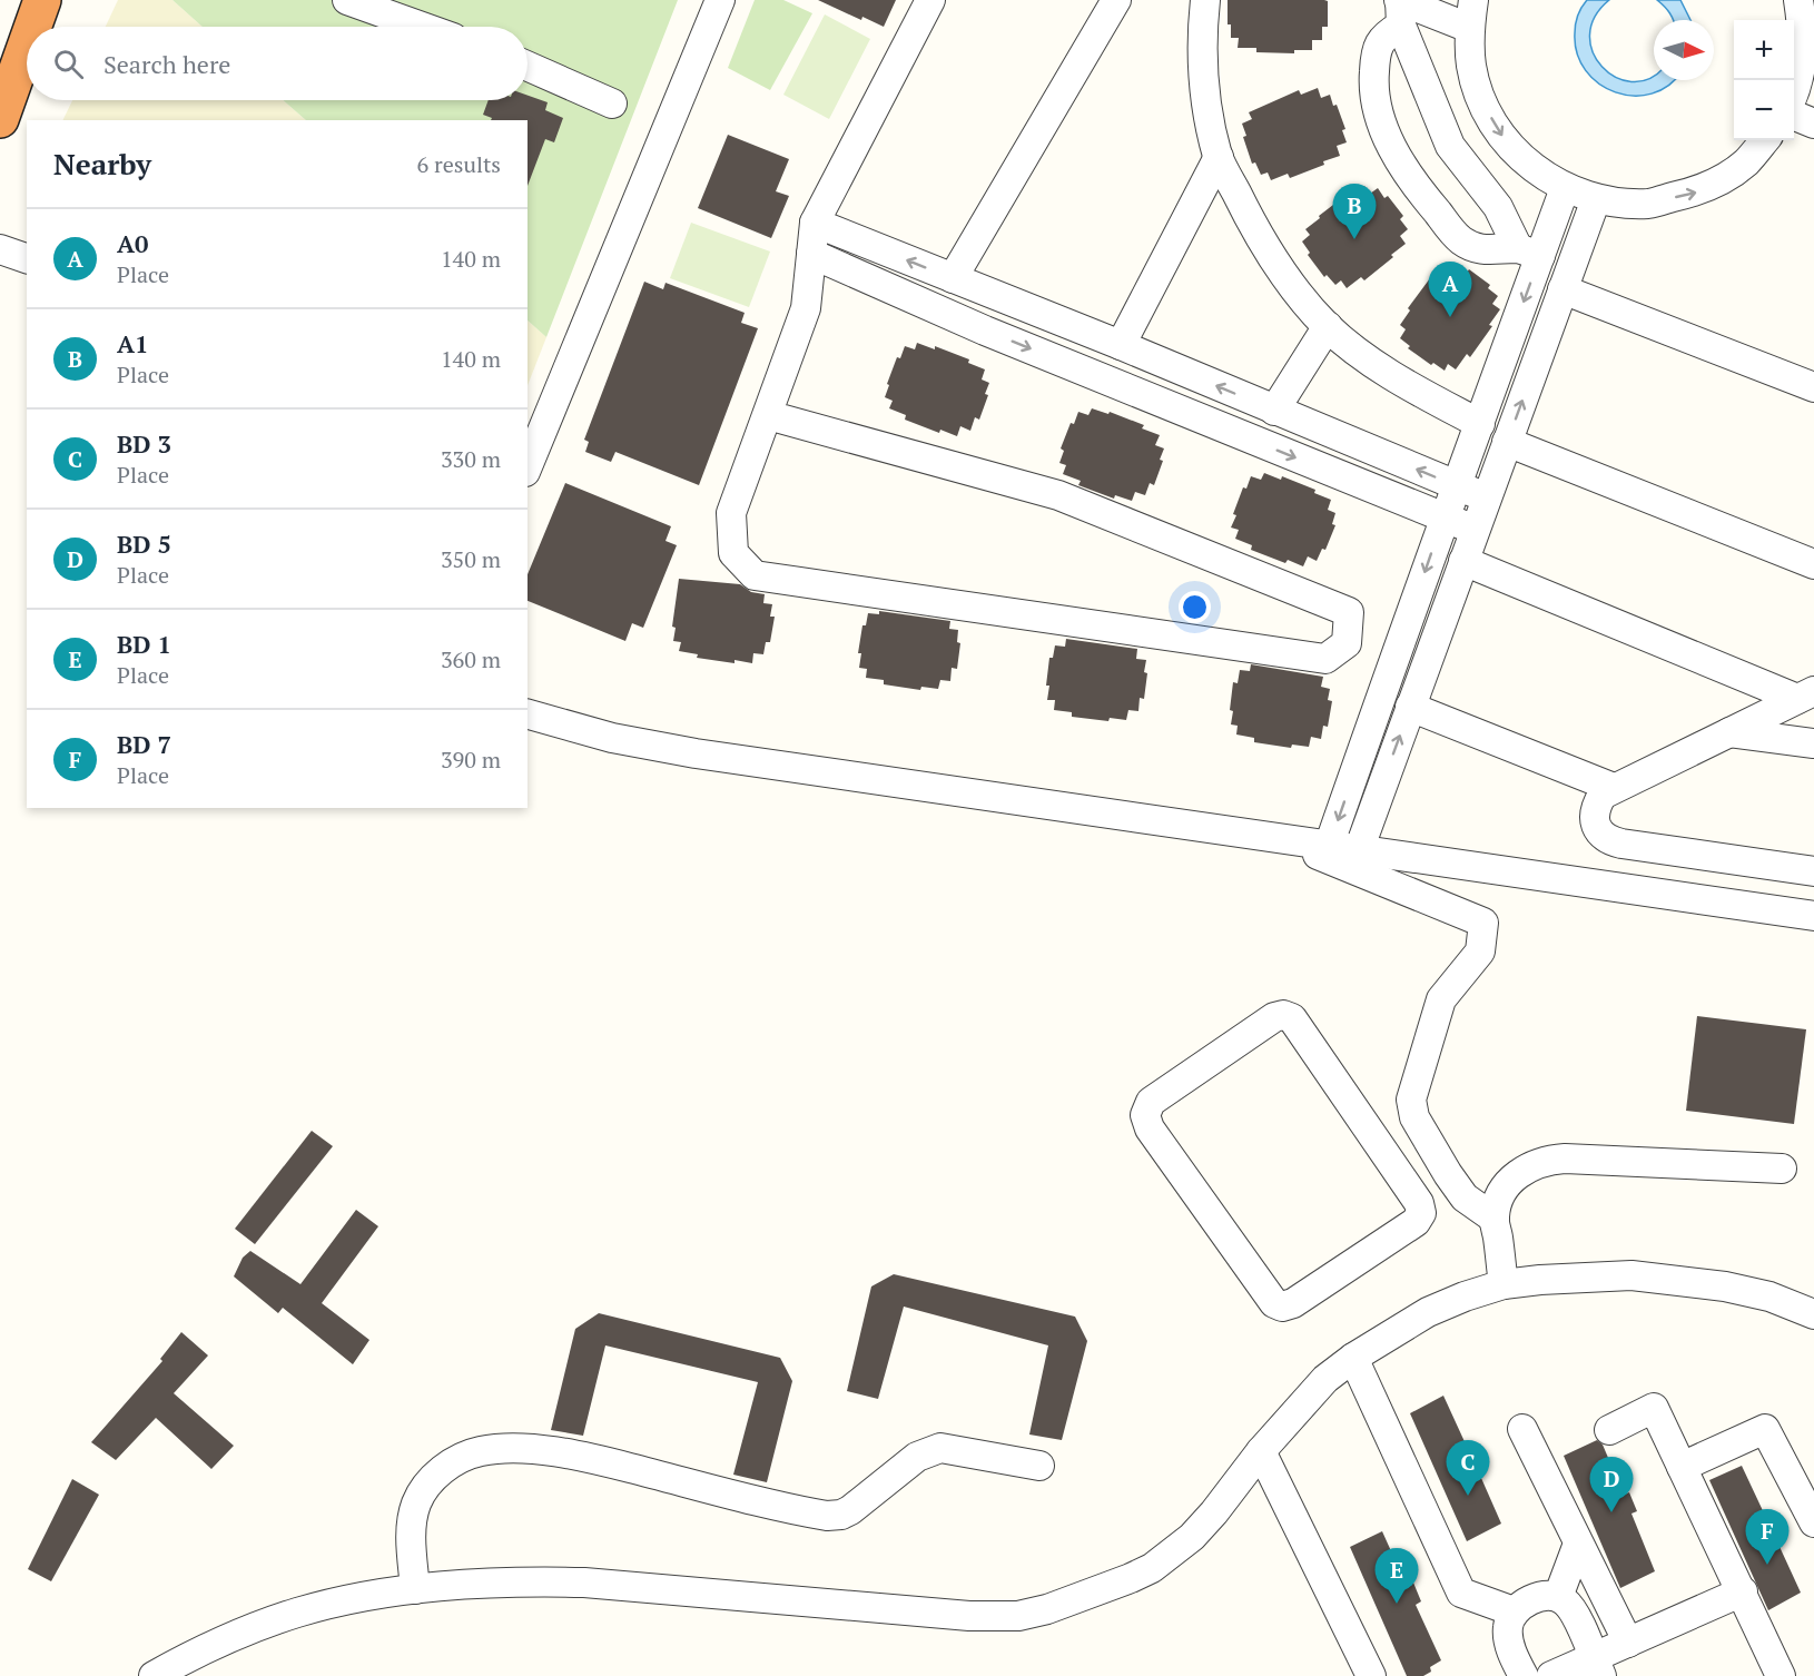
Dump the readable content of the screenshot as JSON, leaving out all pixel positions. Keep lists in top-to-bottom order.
{
  "north": "right",
  "page": {
    "map_buttons": ["+", "−"],
    "search": "Search here",
    "heading": ["Nearby", "6 results"],
    "pins": [
      "B",
      "A",
      "C",
      "D",
      "F",
      "E"
    ],
    "list": [
      {
        "mark": "A",
        "name": "A0",
        "note": "Place",
        "value": "140 m"
      },
      {
        "mark": "B",
        "name": "A1",
        "note": "Place",
        "value": "140 m"
      },
      {
        "mark": "C",
        "name": "BD 3",
        "note": "Place",
        "value": "330 m"
      },
      {
        "mark": "D",
        "name": "BD 5",
        "note": "Place",
        "value": "350 m"
      },
      {
        "mark": "E",
        "name": "BD 1",
        "note": "Place",
        "value": "360 m"
      },
      {
        "mark": "F",
        "name": "BD 7",
        "note": "Place",
        "value": "390 m"
      }
    ]
  }
}
